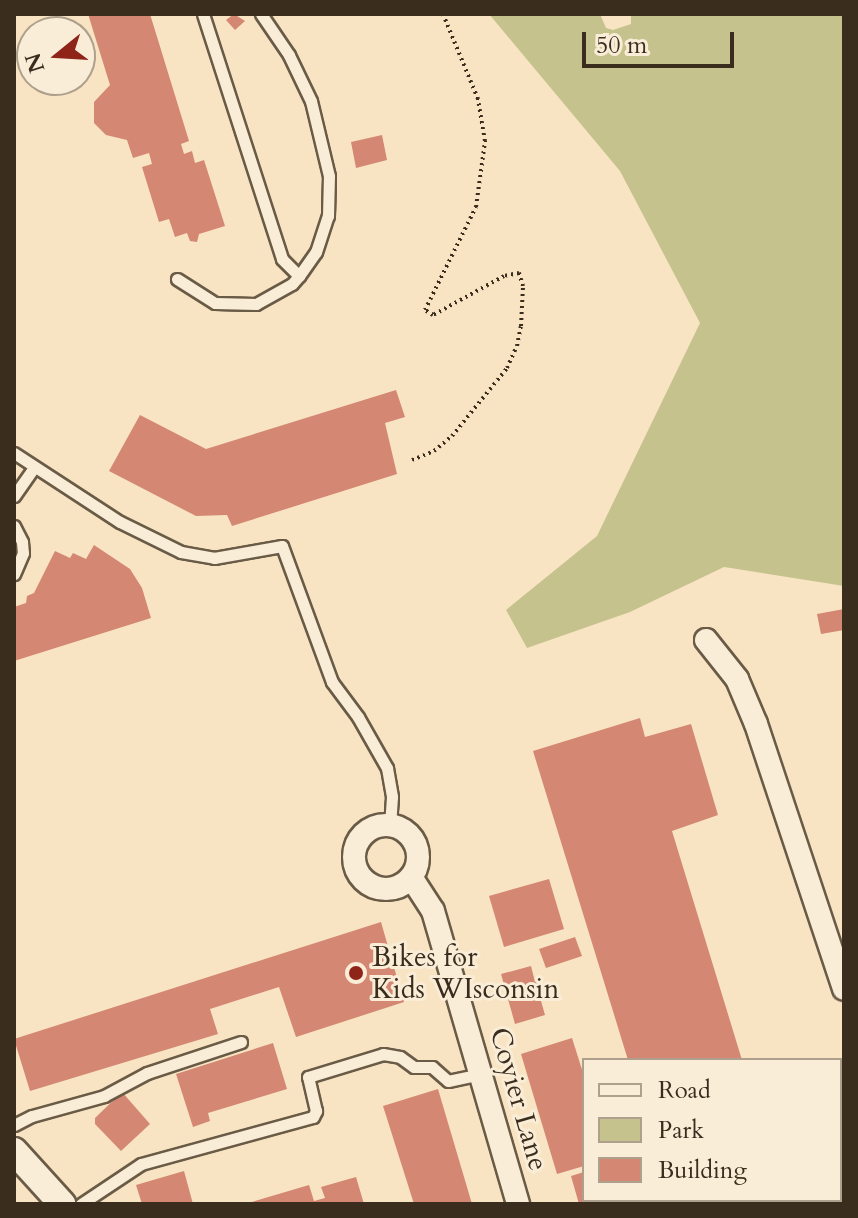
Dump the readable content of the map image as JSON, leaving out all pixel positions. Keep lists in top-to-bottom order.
{
  "streets": {
    "street": ["Coyier Lane"]
  },
  "places": ["Bikes for Kids WIsconsin"],
  "legend": ["Road", "Park", "Building"],
  "scale_bar": "50 m",
  "north": "left"
}
